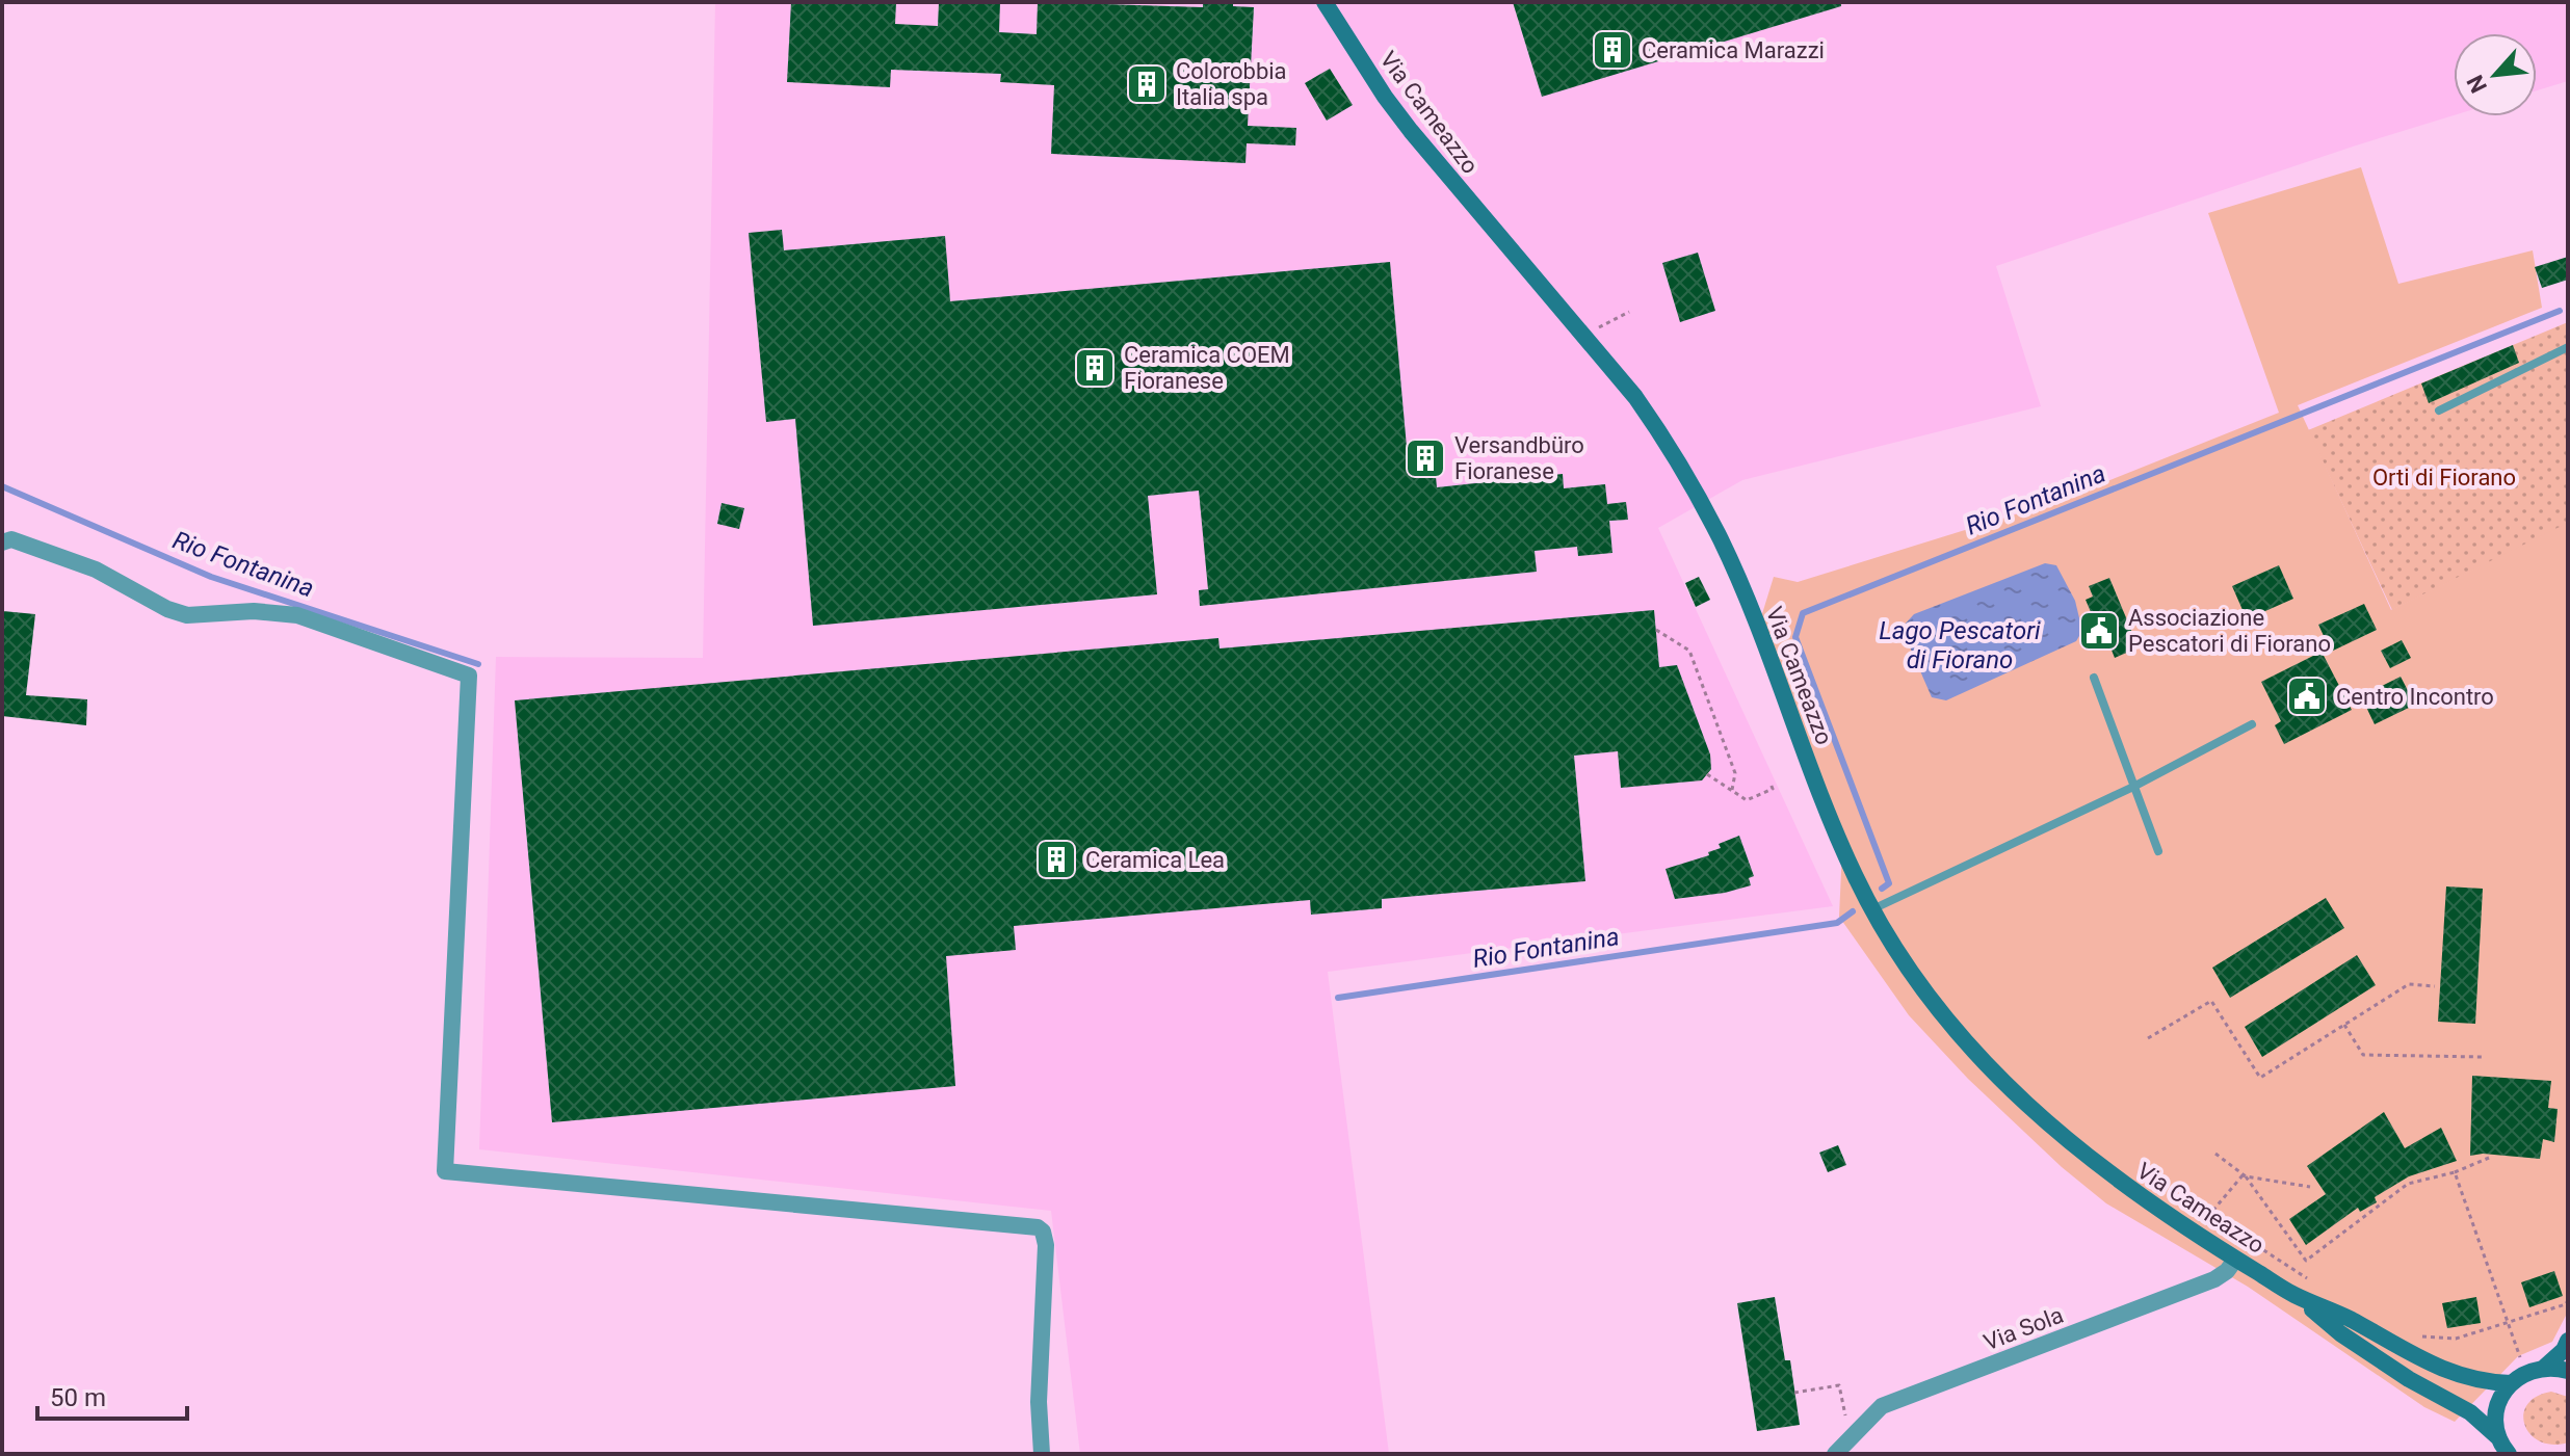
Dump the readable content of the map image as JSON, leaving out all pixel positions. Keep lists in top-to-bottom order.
{
  "streets": {
    "street": ["Via Cameazzo", "Via Sola"]
  },
  "crossings": [
    ["Via Cameazzo", "Via Sola"]
  ],
  "water": ["Rio Fontanina", "Lago Pescatori di Fiorano"],
  "parks": ["Orti di Fiorano"],
  "places": {
    "building": [
      "Ceramica Marazzi",
      "Colorobbia Italia spa",
      "Ceramica COEM Fioranese",
      "Versandbüro Fioranese",
      "Ceramica Lea"
    ],
    "public building": ["Associazione Pescatori di Fiorano", "Centro Incontro"]
  },
  "scale_bar": "50 m",
  "north": "bottom left"
}
